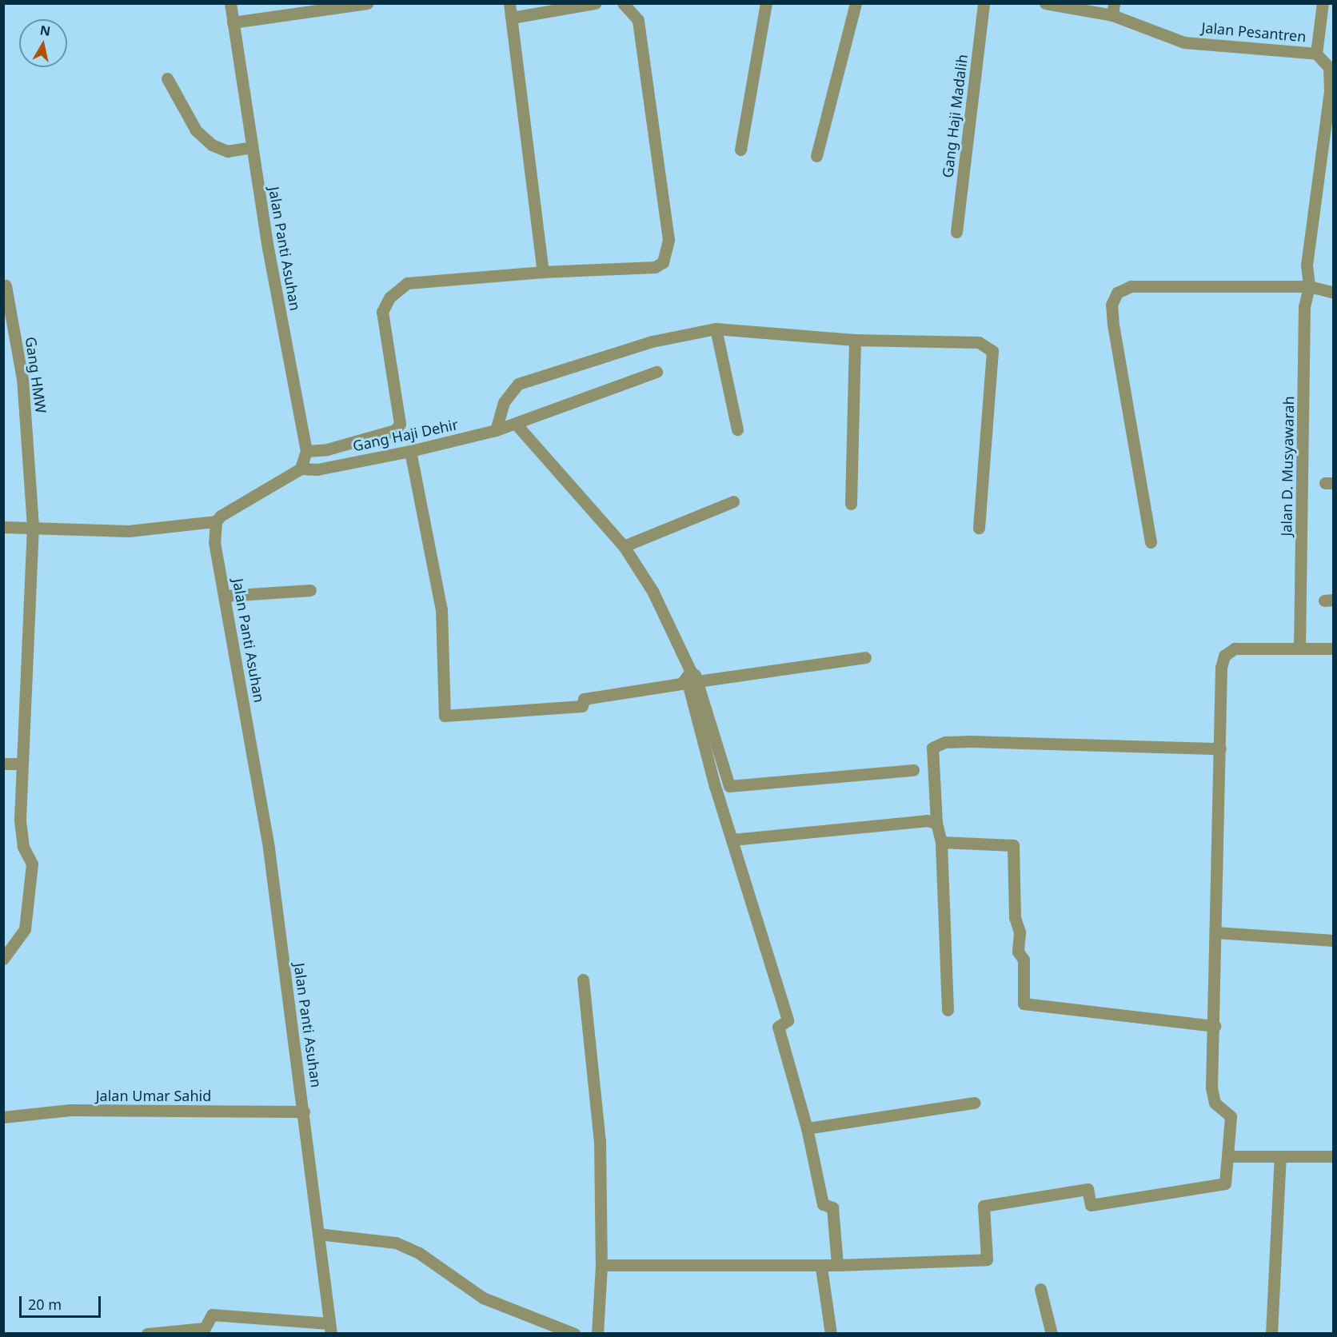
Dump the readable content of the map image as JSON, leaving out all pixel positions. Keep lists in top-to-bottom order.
{
  "streets": {
    "street": [
      "Jalan Pesantren",
      "Gang Haji Madalih",
      "Jalan Panti Asuhan",
      "Gang HMW",
      "Gang Haji Dehir",
      "Jalan D. Musyawarah",
      "Jalan Umar Sahid"
    ]
  },
  "crossings": [
    ["Jalan Pesantren", "Jalan D. Musyawarah"],
    ["Jalan Panti Asuhan", "Gang Haji Dehir"],
    ["Jalan Panti Asuhan", "Jalan Umar Sahid"]
  ],
  "scale_bar": "20 m",
  "north": "top"
}
